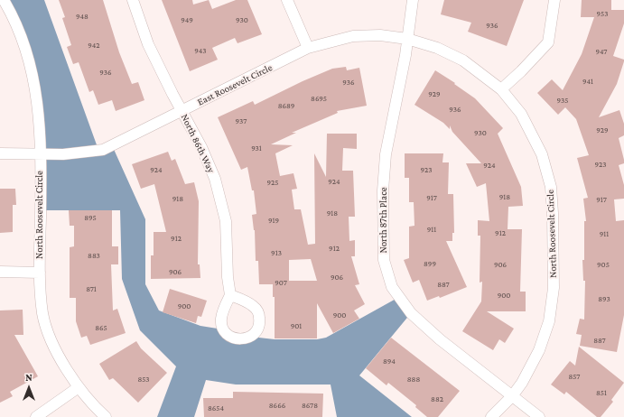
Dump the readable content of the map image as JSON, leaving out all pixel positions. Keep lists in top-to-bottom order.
{
  "streets": {
    "street": [
      "East Roosevelt Circle",
      "North 86th Way",
      "North Roosevelt Circle",
      "North 87th Place"
    ]
  },
  "crossings": [
    ["East Roosevelt Circle", "North 86th Way"],
    ["East Roosevelt Circle", "North Roosevelt Circle"],
    ["North Roosevelt Circle", "North 87th Place"]
  ],
  "house_numbers": [
    "953",
    "948",
    "949",
    "930",
    "936",
    "942",
    "943",
    "947",
    "936",
    "941",
    "936",
    "929",
    "8695",
    "935",
    "8689",
    "936",
    "937",
    "929",
    "930",
    "931",
    "923",
    "924",
    "924",
    "923",
    "924",
    "925",
    "918",
    "917",
    "918",
    "917",
    "918",
    "895",
    "919",
    "911",
    "912",
    "911",
    "912",
    "912",
    "913",
    "883",
    "899",
    "906",
    "905",
    "906",
    "906",
    "907",
    "887",
    "871",
    "900",
    "893",
    "900",
    "900",
    "901",
    "865",
    "887",
    "894",
    "857",
    "853",
    "888",
    "851",
    "882",
    "8666",
    "8678",
    "8654"
  ],
  "north": "top"
}
